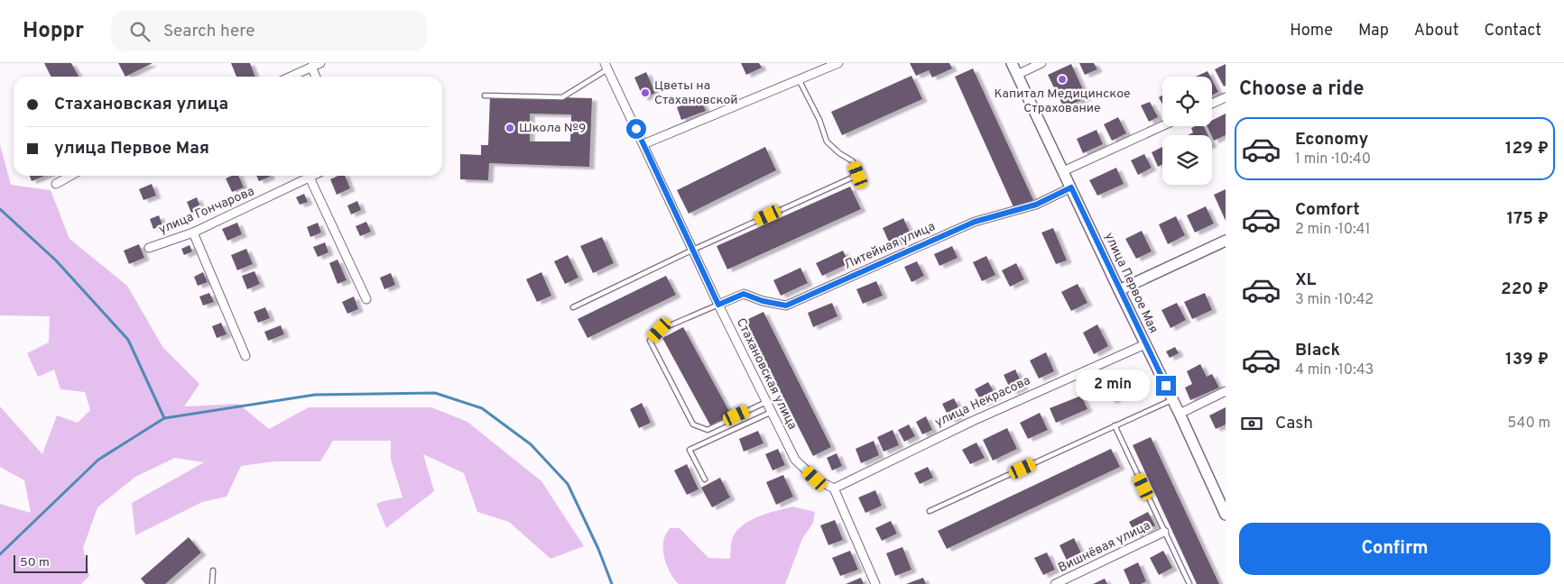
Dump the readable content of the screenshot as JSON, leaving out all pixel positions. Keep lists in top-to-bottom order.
{
  "streets": {
    "street": [
      "улица Гончарова",
      "Литейная улица",
      "улица Первое Мая",
      "Стахановская улица",
      "улица Некрасова",
      "Вишнёвая улица"
    ]
  },
  "crossings": [
    ["Литейная улица", "улица Первое Мая"],
    ["Литейная улица", "Стахановская улица"],
    ["улица Первое Мая", "улица Некрасова"],
    ["Стахановская улица", "улица Некрасова"]
  ],
  "places": ["Капитал Медицинское Страхование", "Цветы на Стахановской", "Школа №9"],
  "scale_bar": "50 m",
  "page": {
    "header": "Hoppr",
    "search": "Search here",
    "nav": [
      "Home",
      "Map",
      "About",
      "Contact"
    ],
    "heading": "Choose a ride",
    "banner": ["Стахановская улица", "улица Первое Мая"],
    "list": [
      {
        "name": "Economy",
        "note": "1 min · 10:40",
        "value": "129 ₽"
      },
      {
        "name": "Comfort",
        "note": "2 min · 10:41",
        "value": "175 ₽"
      },
      {
        "name": "XL",
        "note": "3 min · 10:42",
        "value": "220 ₽"
      },
      {
        "name": "Black",
        "note": "4 min · 10:43",
        "value": "139 ₽"
      }
    ],
    "bubble": "2 min",
    "pay": ["Cash", "540 m"],
    "buttons": "Confirm",
    "scale": "50 m"
  }
}
